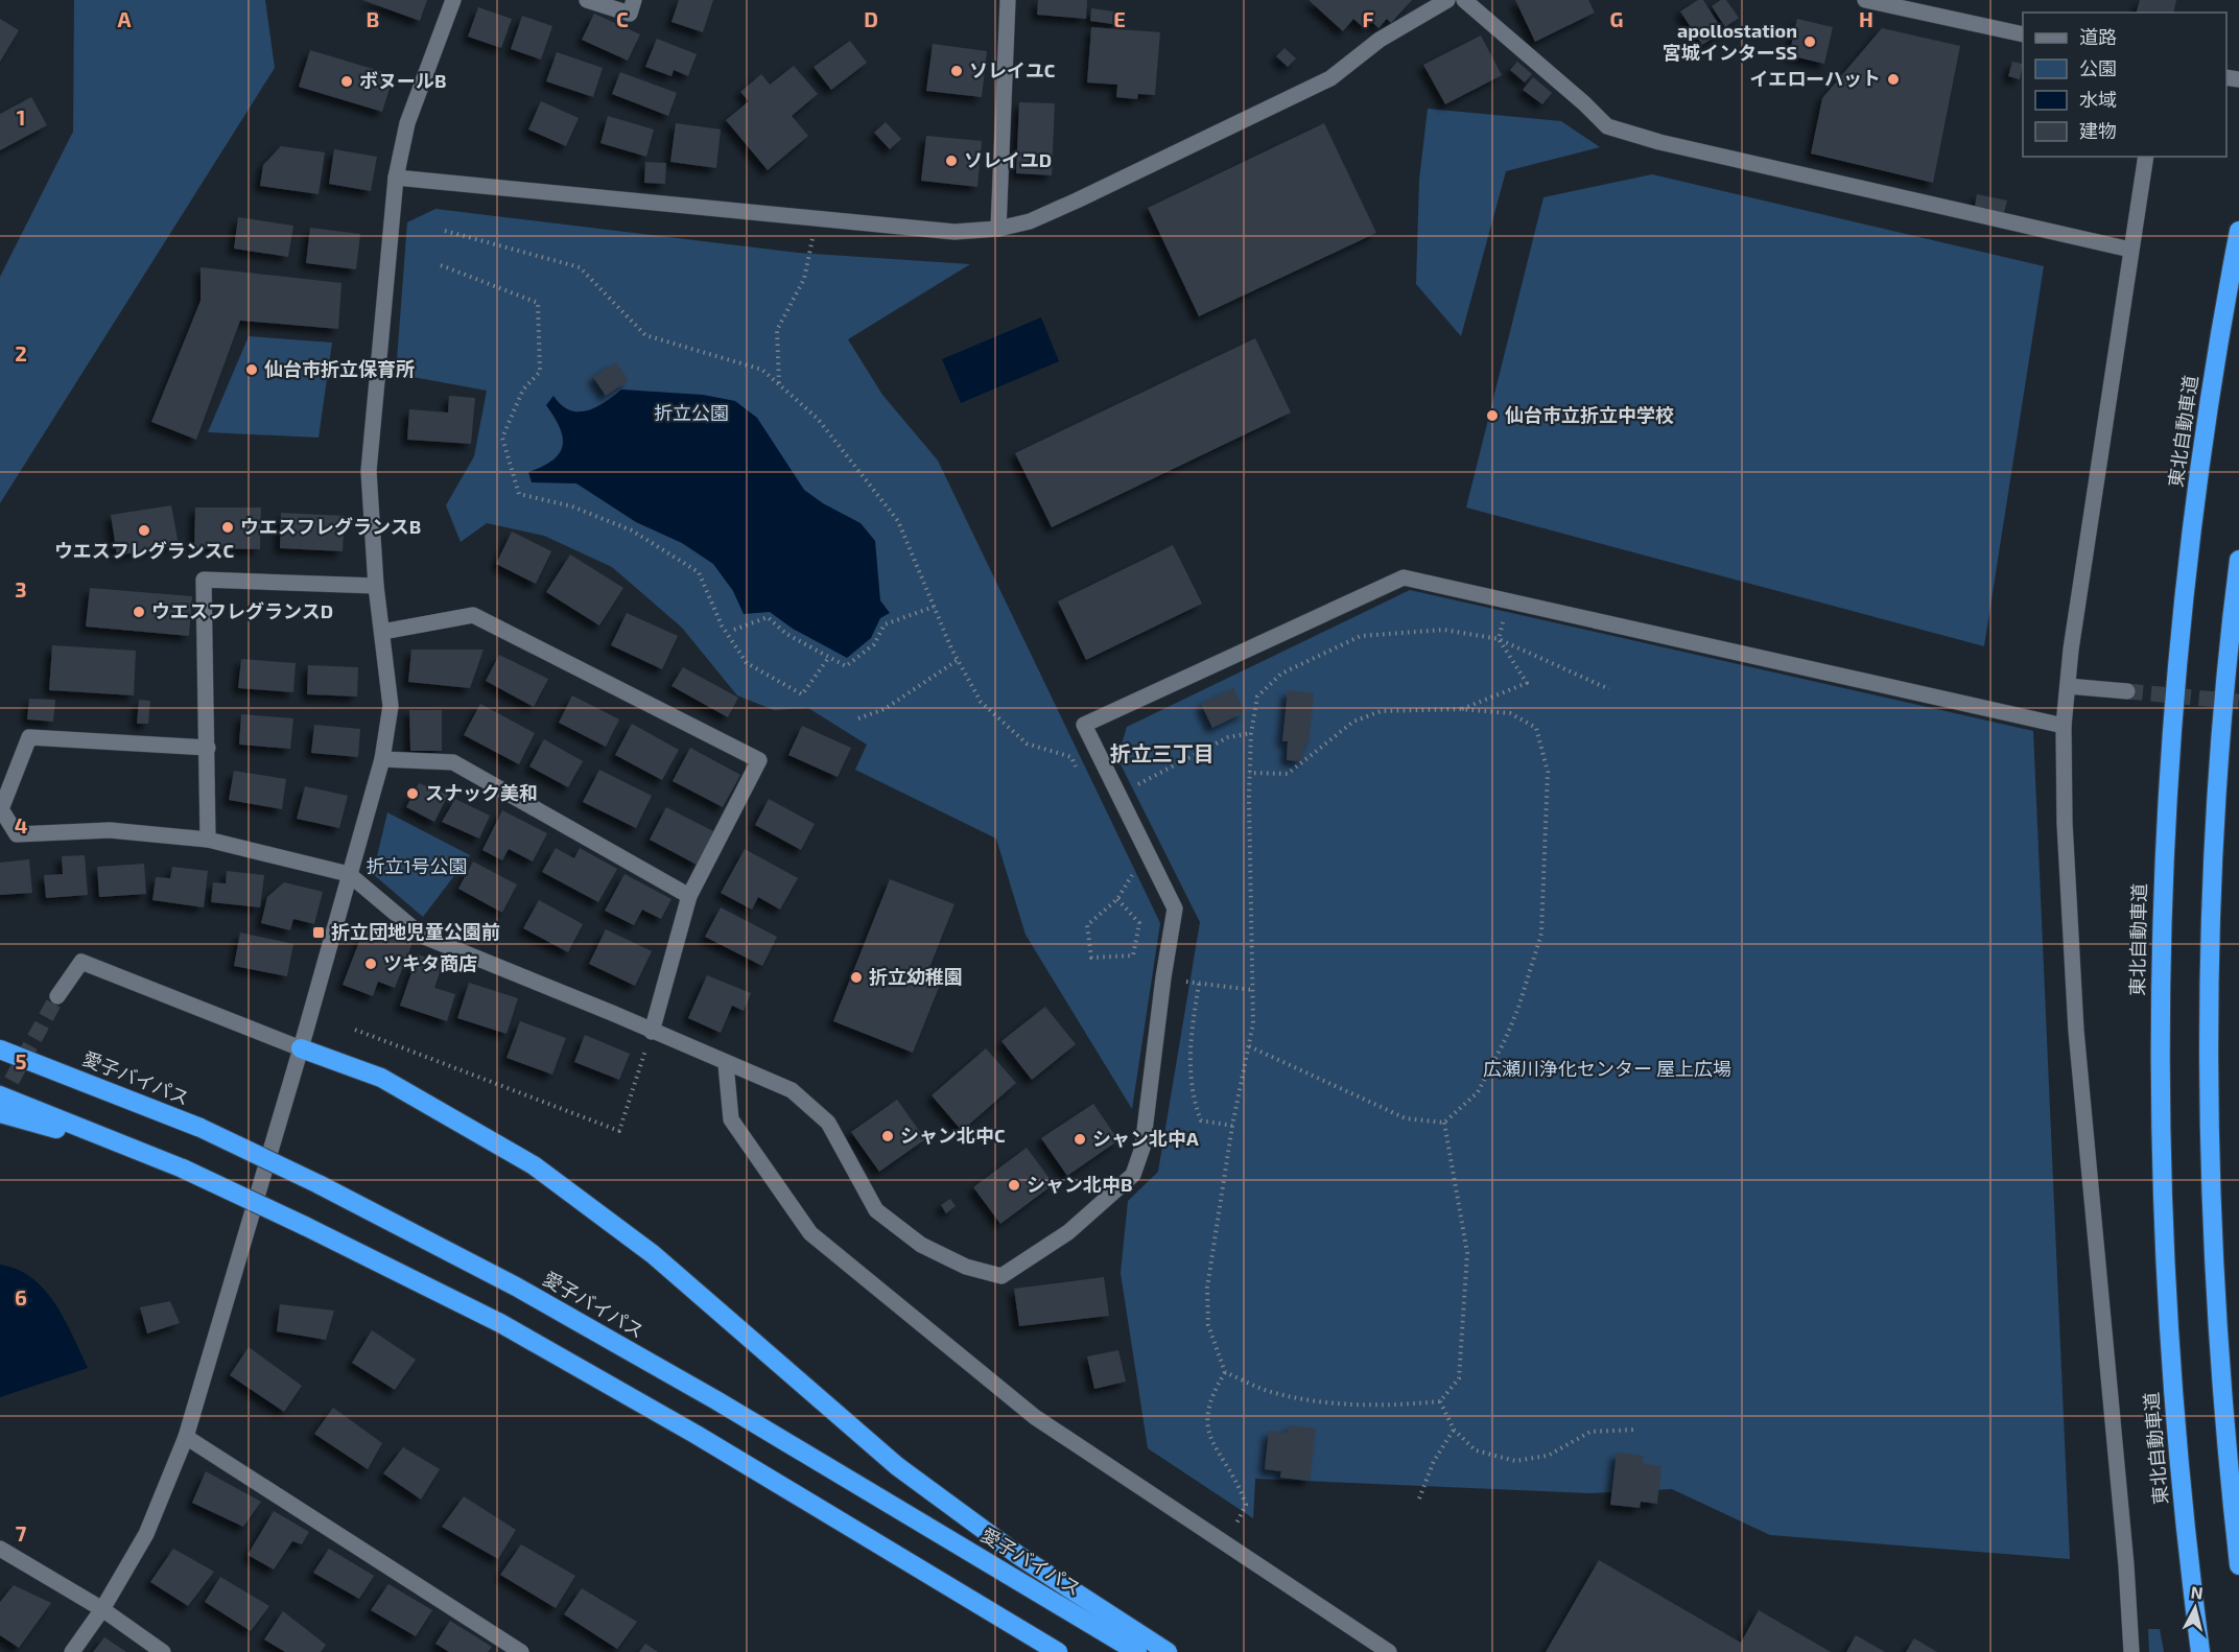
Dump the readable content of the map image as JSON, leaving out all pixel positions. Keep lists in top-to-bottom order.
{
  "streets": {
    "highway": ["東北自動車道", "愛子バイパス"]
  },
  "districts": ["折立三丁目"],
  "parks": ["折立公園", "折立1号公園", "広瀬川浄化センター 屋上広場"],
  "places": {
    "other": [
      "apollostation 宮城インターSS",
      "ソレイユC",
      "イエローハット",
      "ボヌールB",
      "ソレイユD",
      "仙台市折立保育所",
      "仙台市立折立中学校",
      "ウエスフレグランスB",
      "ウエスフレグランスC",
      "ウエスフレグランスD",
      "スナック美和",
      "ツキタ商店",
      "折立幼稚園",
      "シャン北中C",
      "シャン北中A",
      "シャン北中B"
    ],
    "transit": ["折立団地児童公園前"]
  },
  "legend": [
    "道路",
    "公園",
    "水域",
    "建物"
  ],
  "north": "top",
  "grid": {
    "columns": [
      "A",
      "B",
      "C",
      "D",
      "E",
      "F",
      "G",
      "H"
    ],
    "rows": [
      "1",
      "2",
      "3",
      "4",
      "5",
      "6",
      "7"
    ]
  }
}
